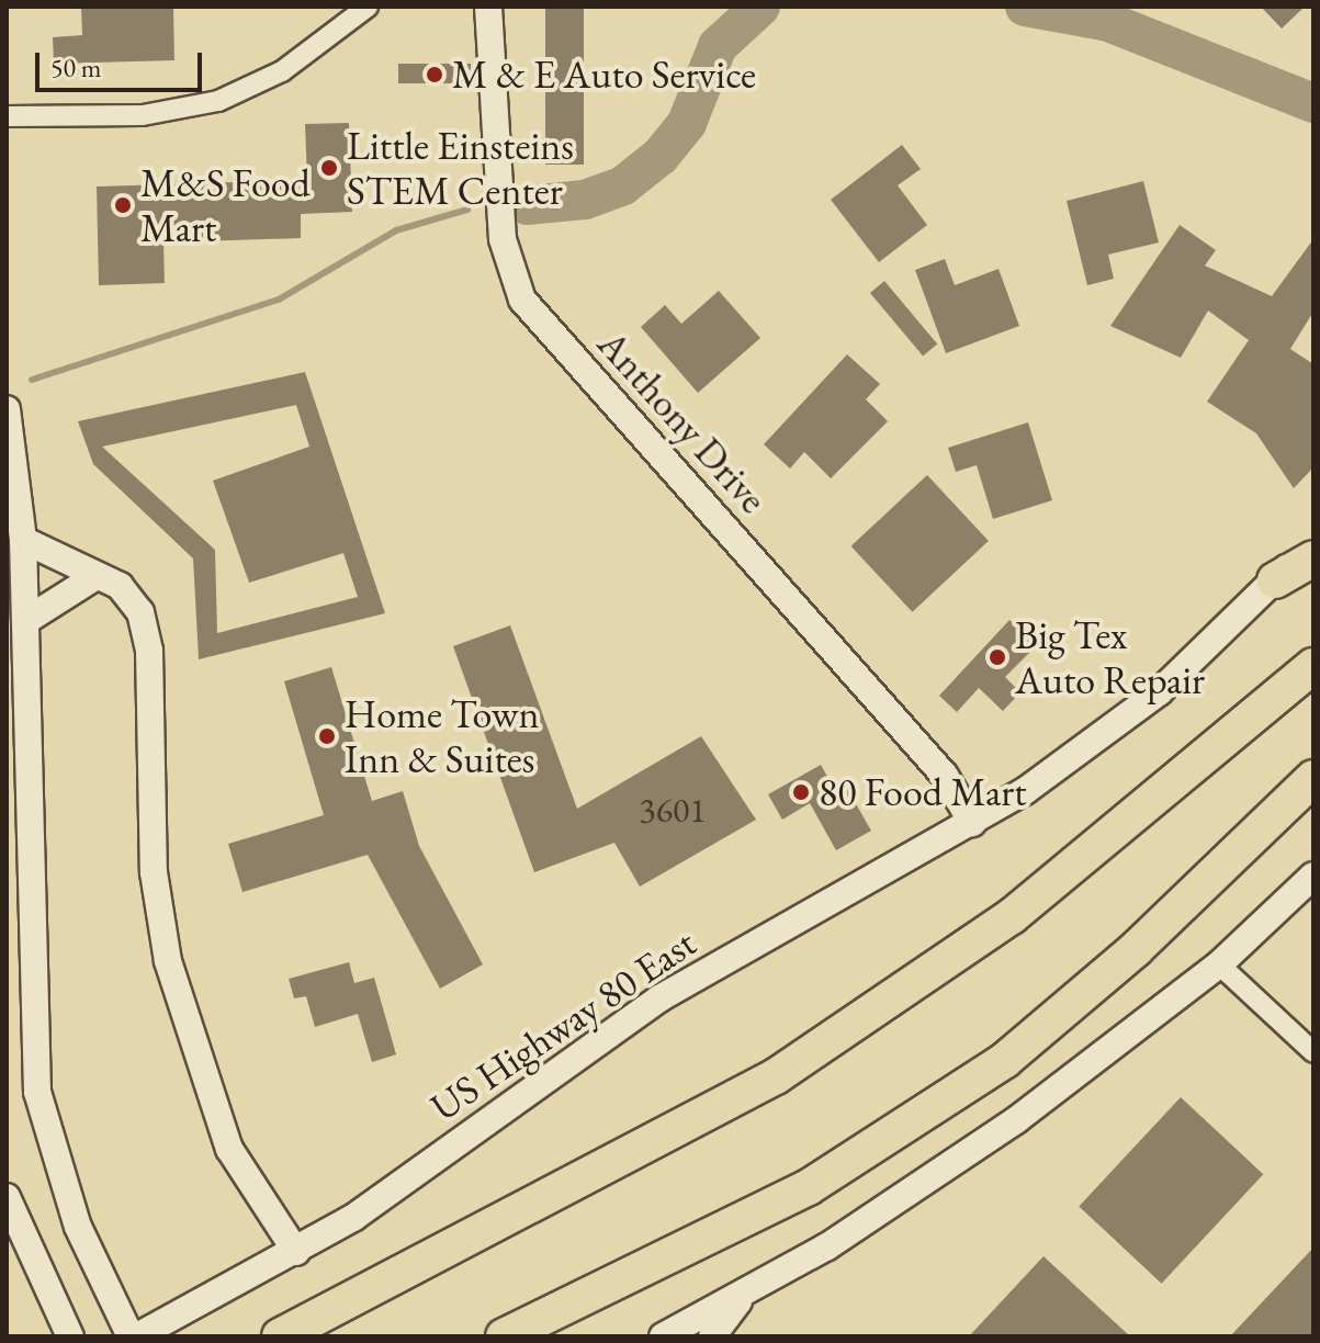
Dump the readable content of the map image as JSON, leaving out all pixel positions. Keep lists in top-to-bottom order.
{
  "streets": {
    "main road": ["Anthony Drive", "US Highway 80 East"]
  },
  "crossings": [
    ["Anthony Drive", "US Highway 80 East"]
  ],
  "places": [
    "M & E Auto Service",
    "Little Einsteins STEM Center",
    "M&S Food Mart",
    "Big Tex Auto Repair",
    "Home Town Inn & Suites",
    "80 Food Mart"
  ],
  "house_numbers": ["3601"],
  "scale_bar": "50 m"
}
